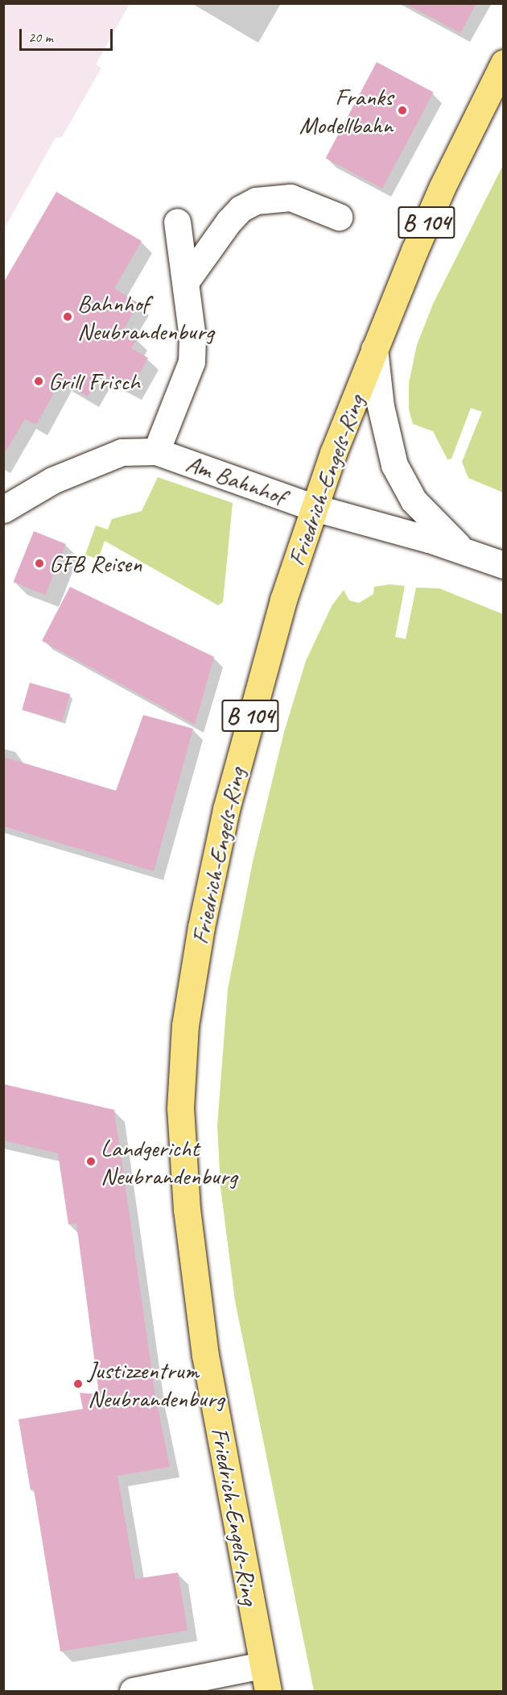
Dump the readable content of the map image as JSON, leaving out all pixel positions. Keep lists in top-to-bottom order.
{
  "streets": {
    "main road": ["B 104", "Friedrich-Engels-Ring"],
    "street": ["Am Bahnhof"]
  },
  "crossings": [
    ["Am Bahnhof", "Friedrich-Engels-Ring"]
  ],
  "places": [
    "Franks Modellbahn",
    "Bahnhof Neubrandenburg",
    "Grill Frisch",
    "GFB Reisen",
    "Landgericht Neubrandenburg",
    "Justizzentrum Neubrandenburg"
  ],
  "scale_bar": "20 m"
}
